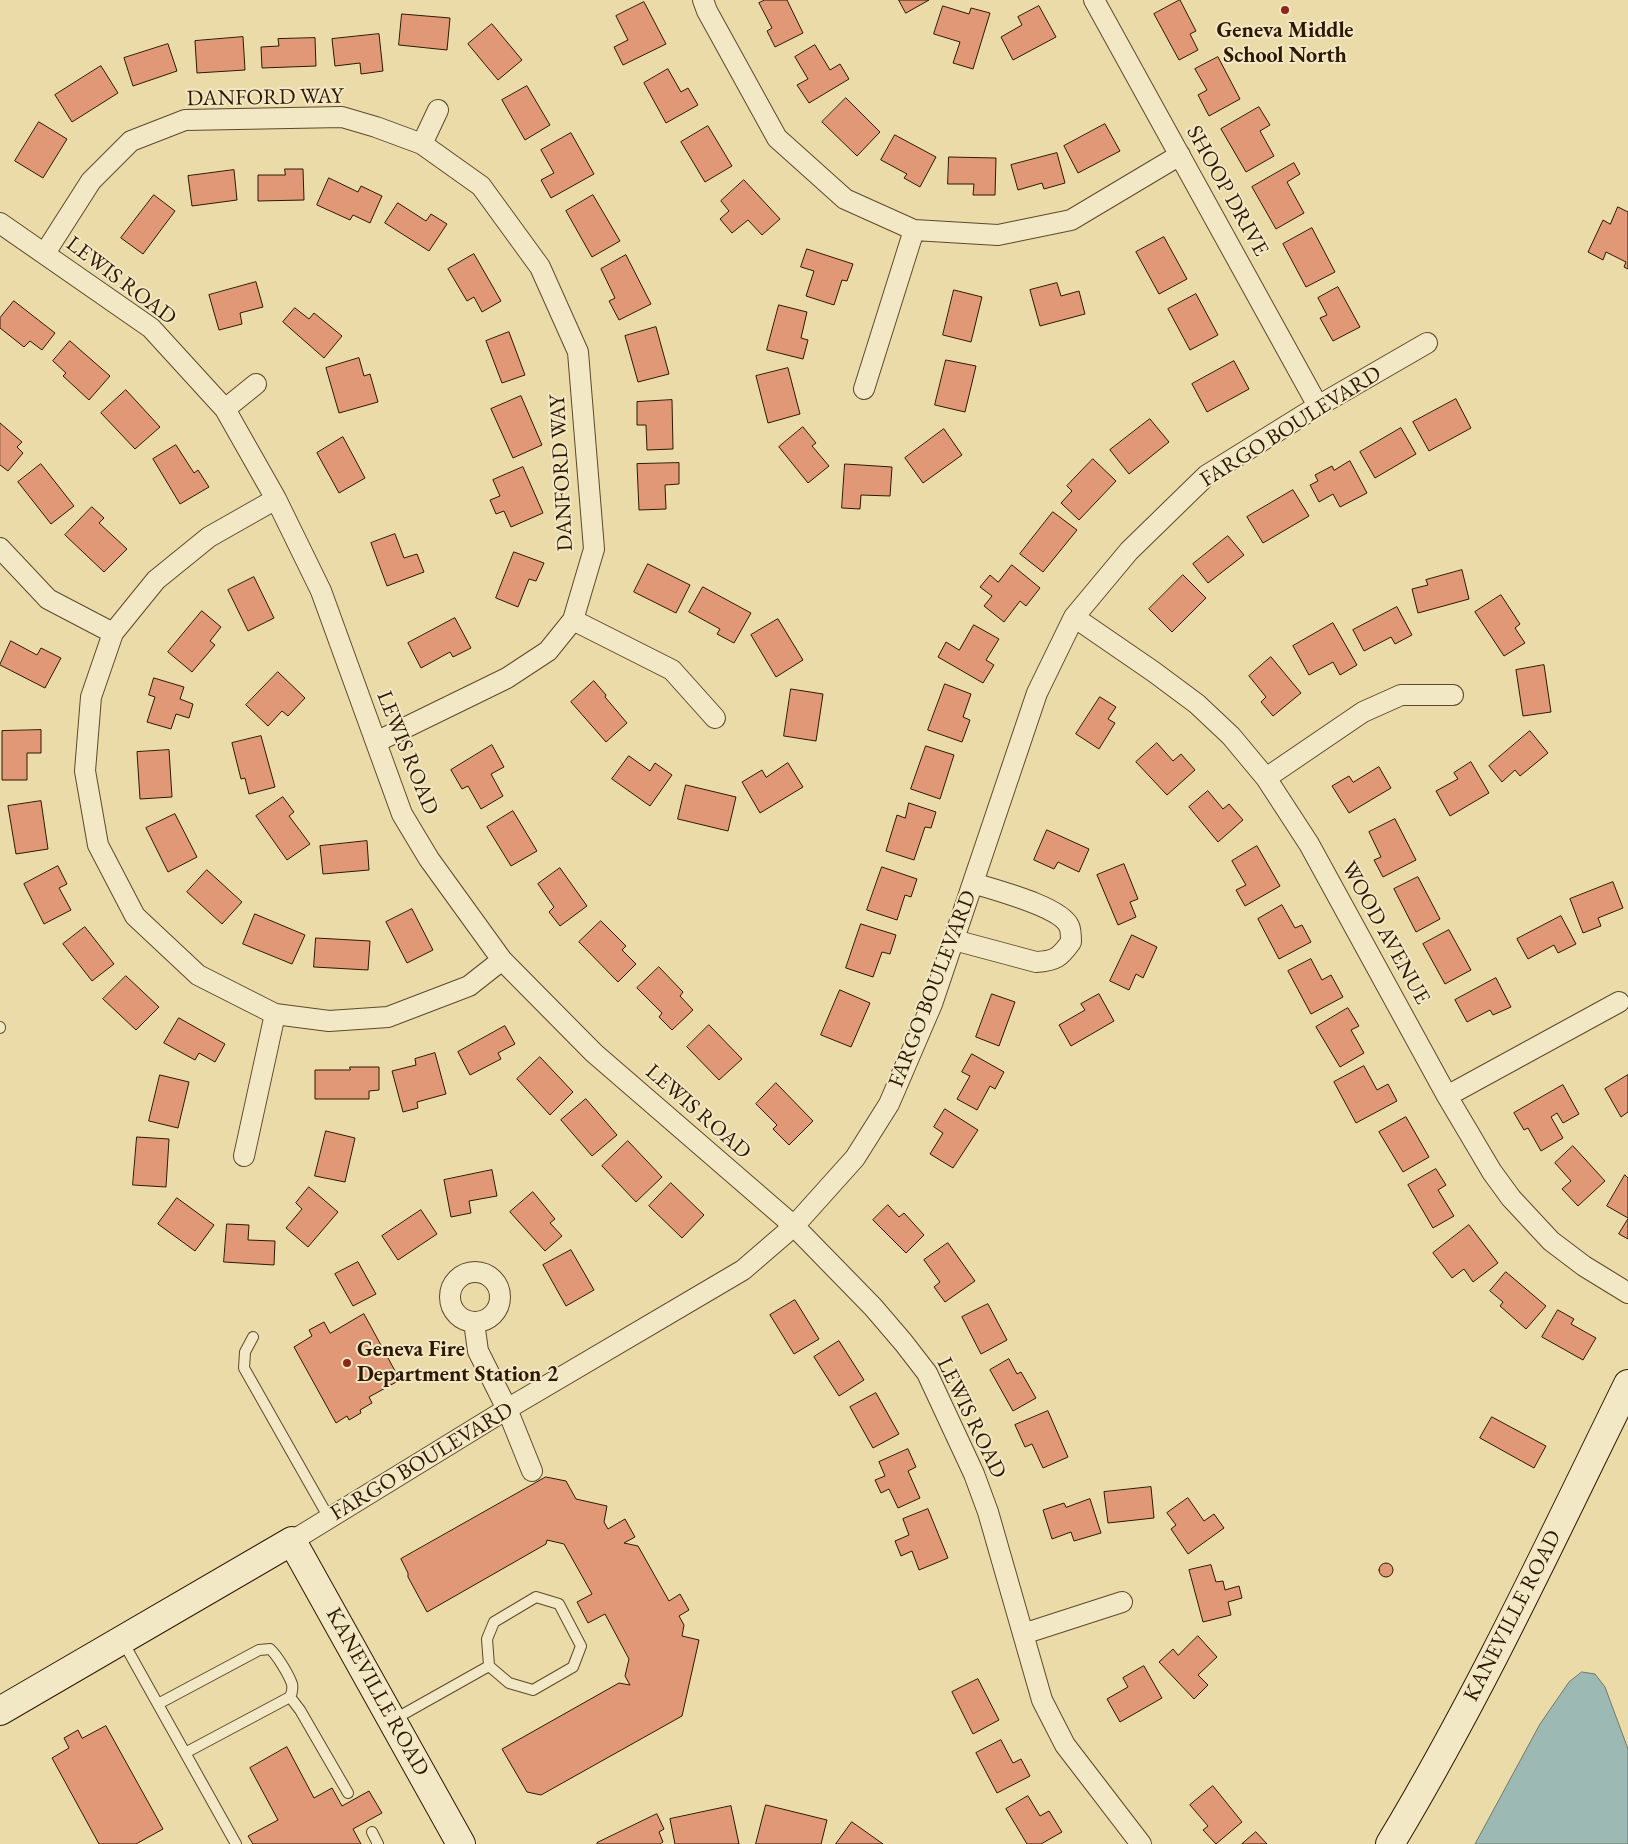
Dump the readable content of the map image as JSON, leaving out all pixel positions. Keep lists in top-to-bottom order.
{
  "streets": {
    "main road": ["FARGO BOULEVARD", "KANEVILLE ROAD"],
    "street": [
      "DANFORD WAY",
      "SHOOP DRIVE",
      "LEWIS ROAD",
      "WOOD AVENUE"
    ]
  },
  "crossings": [
    ["DANFORD WAY", "LEWIS ROAD"],
    ["SHOOP DRIVE", "FARGO BOULEVARD"],
    ["LEWIS ROAD", "FARGO BOULEVARD"],
    ["FARGO BOULEVARD", "WOOD AVENUE"],
    ["FARGO BOULEVARD", "KANEVILLE ROAD"]
  ],
  "places": ["Geneva Middle School North", "Geneva Fire Department Station 2"]
}
